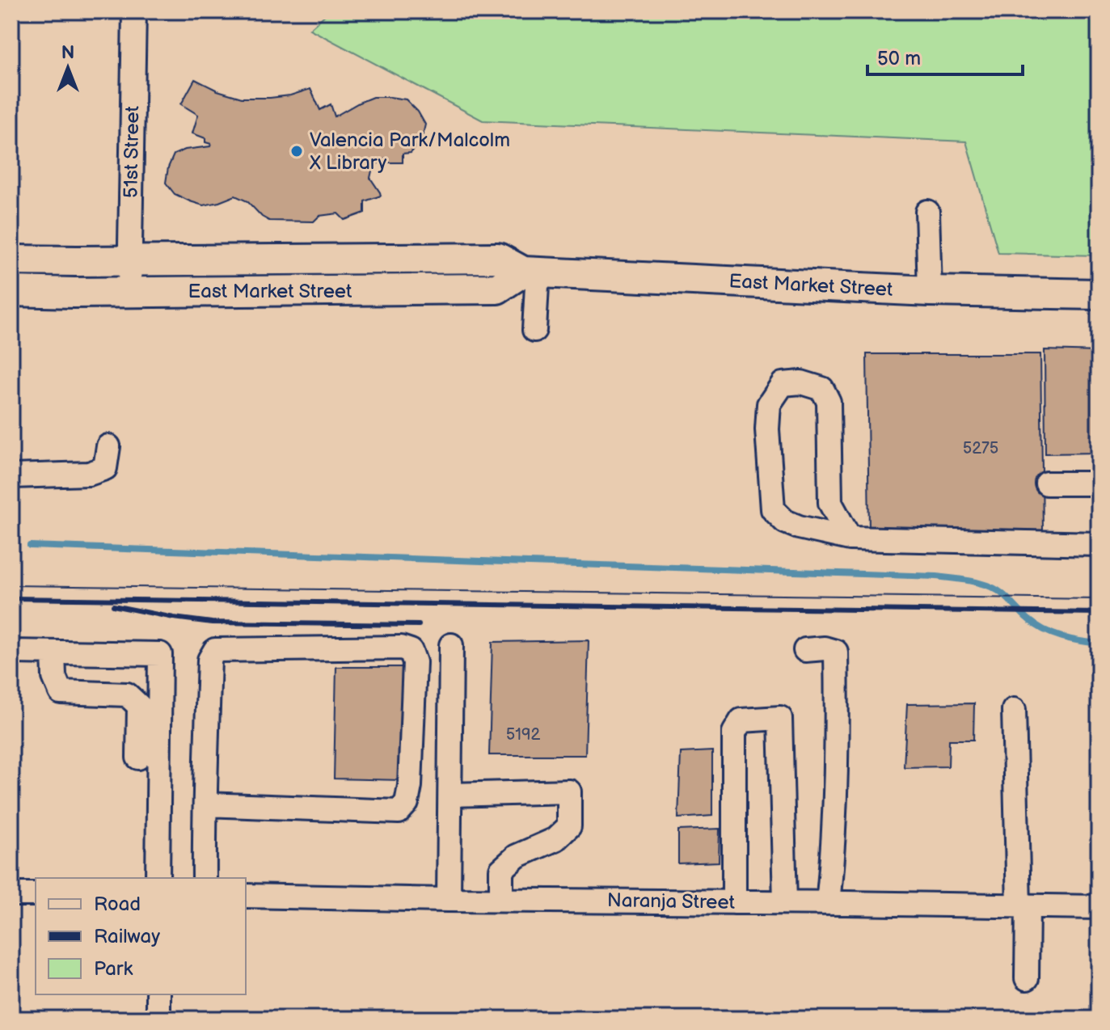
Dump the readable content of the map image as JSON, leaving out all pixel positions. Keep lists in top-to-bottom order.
{
  "streets": {
    "main road": ["East Market Street"],
    "street": ["51st Street", "Naranja Street"]
  },
  "crossings": [
    ["51st Street", "East Market Street"]
  ],
  "places": ["Valencia Park/Malcolm X Library"],
  "house_numbers": ["5275", "5192"],
  "legend": ["Road", "Railway", "Park"],
  "scale_bar": "50 m",
  "north": "top"
}
